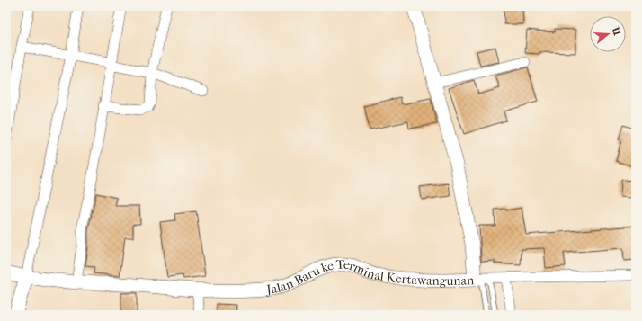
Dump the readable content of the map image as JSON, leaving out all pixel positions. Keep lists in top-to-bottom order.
{
  "streets": {
    "main road": ["Jalan Baru ke Terminal Kertawangunan"]
  },
  "north": "right"
}
